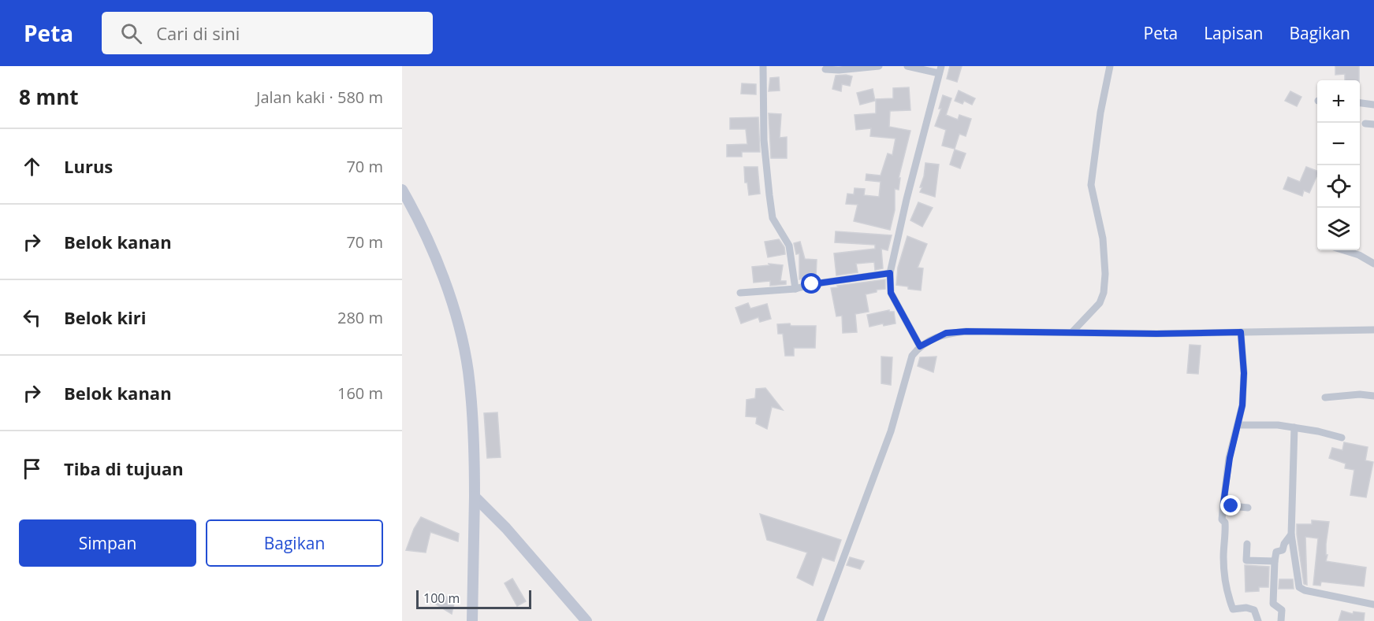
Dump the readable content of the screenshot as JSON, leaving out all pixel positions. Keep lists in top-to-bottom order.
{
  "scale_bar": "100 m",
  "page": {
    "header": "Peta",
    "search": "Cari di sini",
    "nav": ["Peta", "Lapisan", "Bagikan"],
    "heading": ["8 mnt", "Jalan kaki · 580 m"],
    "map_buttons": ["+", "−"],
    "list": [
      ["Lurus", "70 m"],
      ["Belok kanan", "70 m"],
      ["Belok kiri", "280 m"],
      ["Belok kanan", "160 m"],
      "Tiba di tujuan"
    ],
    "buttons": ["Simpan", "Bagikan"],
    "scale": "100 m"
  }
}
